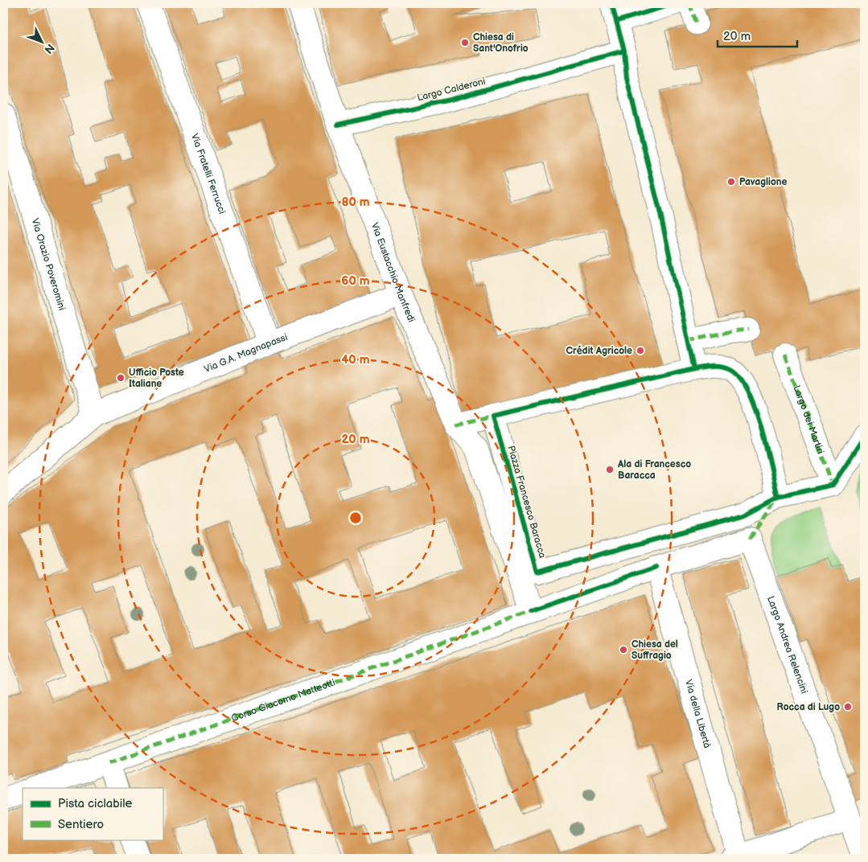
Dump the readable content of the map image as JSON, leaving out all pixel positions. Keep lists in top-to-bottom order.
{
  "streets": {
    "street": [
      "Largo Calderoni",
      "Via Fratelli Ferrucci",
      "Via Orazio Poveromini",
      "Via Eustacchio Manfredi",
      "Via G.A. Magnapassi",
      "Largo dei Martiri",
      "Piazza Francesco Baracca",
      "Largo Andrea Relencini",
      "Corso Giacomo Matteotti",
      "Via della Libertà"
    ]
  },
  "crossings": [
    ["Largo Calderoni", "Via Eustacchio Manfredi"],
    ["Via Fratelli Ferrucci", "Via G.A. Magnapassi"],
    ["Via Orazio Poveromini", "Via G.A. Magnapassi"],
    ["Via Eustacchio Manfredi", "Via G.A. Magnapassi"]
  ],
  "places": [
    "Chiesa di Sant'Onofrio",
    "Pavaglione",
    "Crédit Agricole",
    "Ufficio Poste Italiane",
    "Ala di Francesco Baracca",
    "Chiesa del Suffragio",
    "Rocca di Lugo"
  ],
  "legend": ["Pista ciclabile", "Sentiero"],
  "scale_bar": "20 m",
  "north": "bottom right",
  "rings": [
    "80 m",
    "60 m",
    "40 m",
    "20 m"
  ]
}
